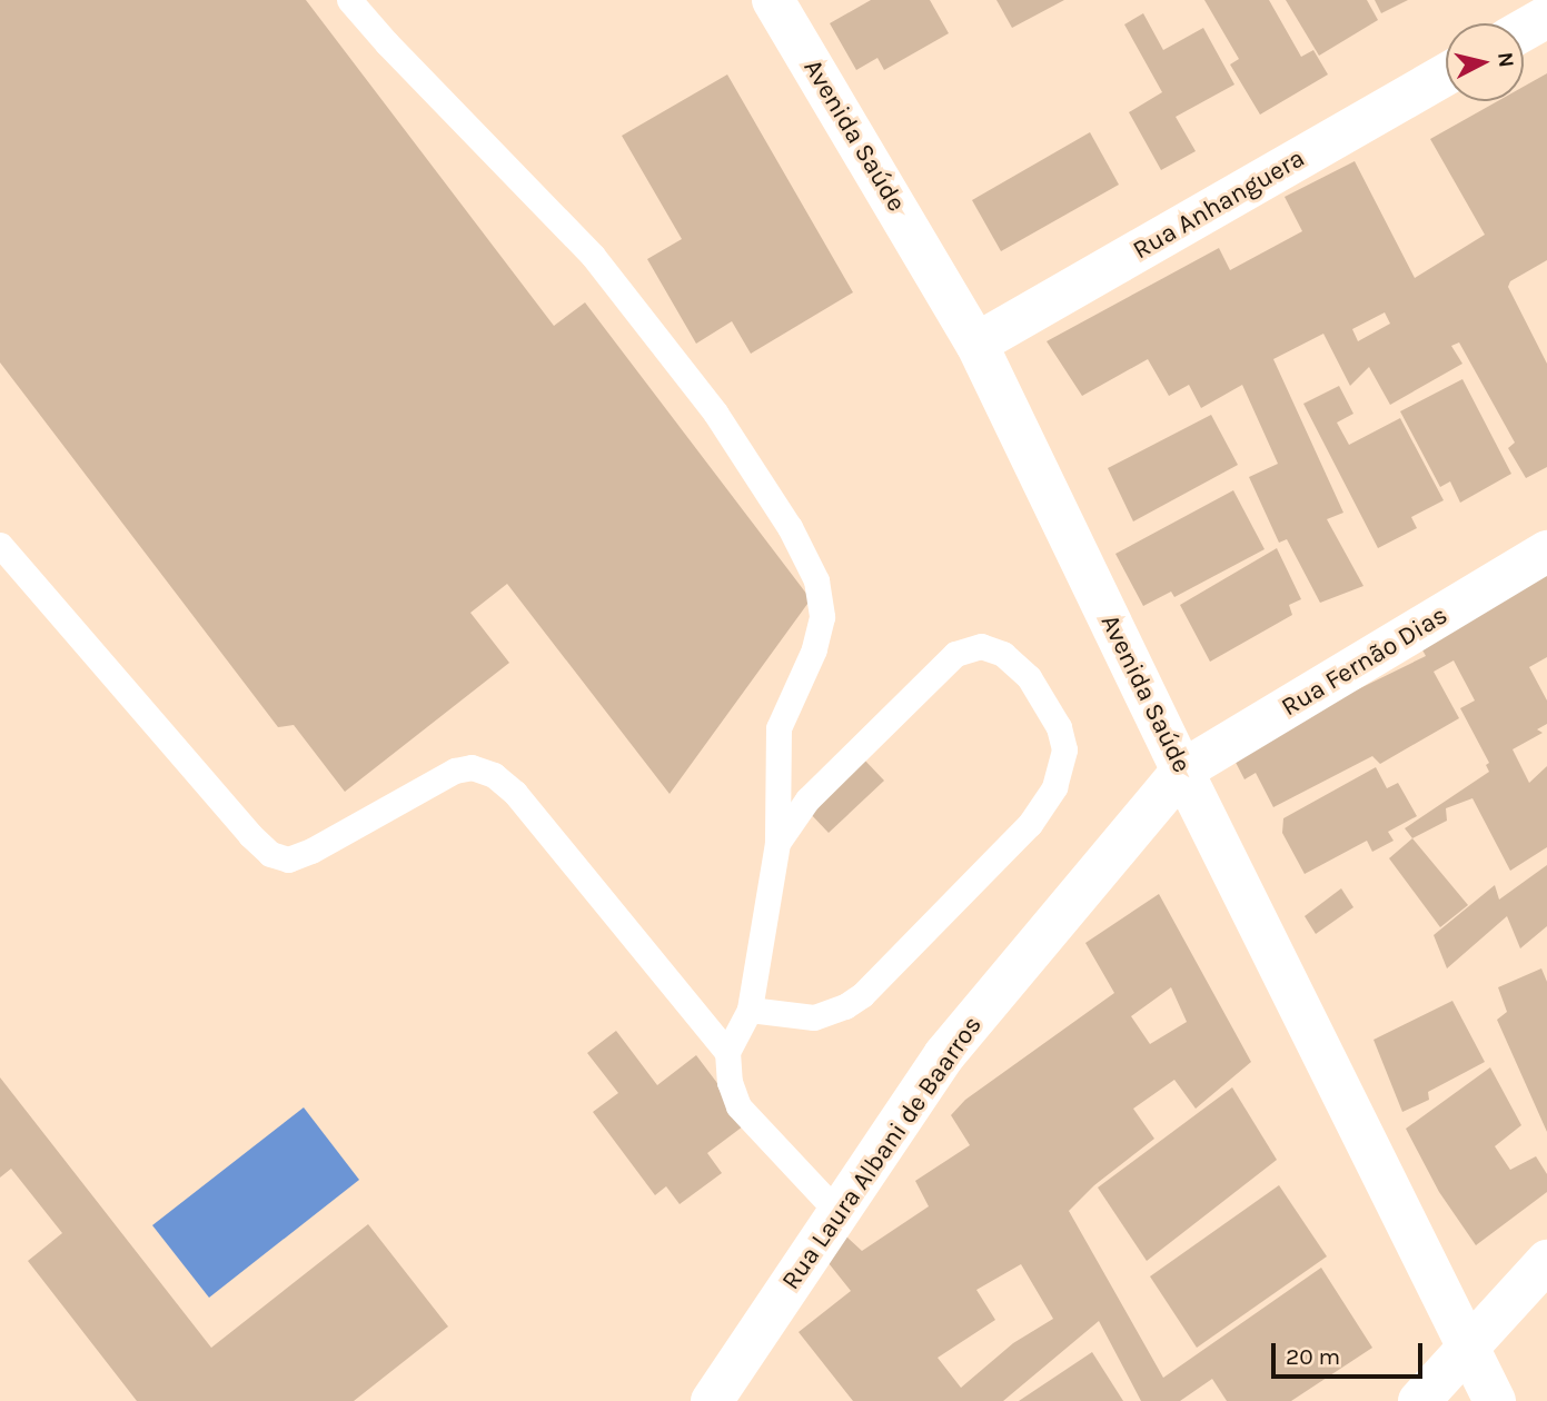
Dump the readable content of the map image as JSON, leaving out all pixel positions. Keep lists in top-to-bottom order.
{
  "streets": {
    "street": [
      "Avenida Saúde",
      "Rua Anhanguera",
      "Rua Fernão Dias",
      "Rua Laura Albani de Baarros"
    ]
  },
  "crossings": [
    ["Avenida Saúde", "Rua Anhanguera"],
    ["Avenida Saúde", "Rua Fernão Dias"],
    ["Avenida Saúde", "Rua Laura Albani de Baarros"],
    ["Rua Fernão Dias", "Rua Laura Albani de Baarros"]
  ],
  "scale_bar": "20 m",
  "north": "right"
}
